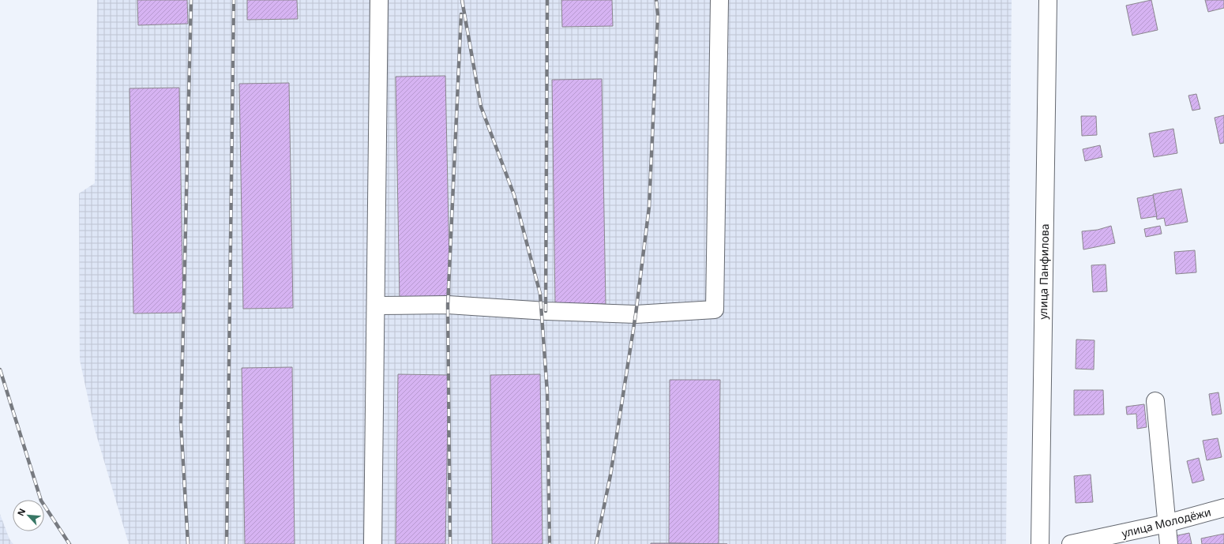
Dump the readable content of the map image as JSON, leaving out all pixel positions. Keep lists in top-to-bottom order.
{
  "streets": {
    "main road": ["улица Панфилова", "улица Молодёжи"]
  },
  "north": "top left"
}
